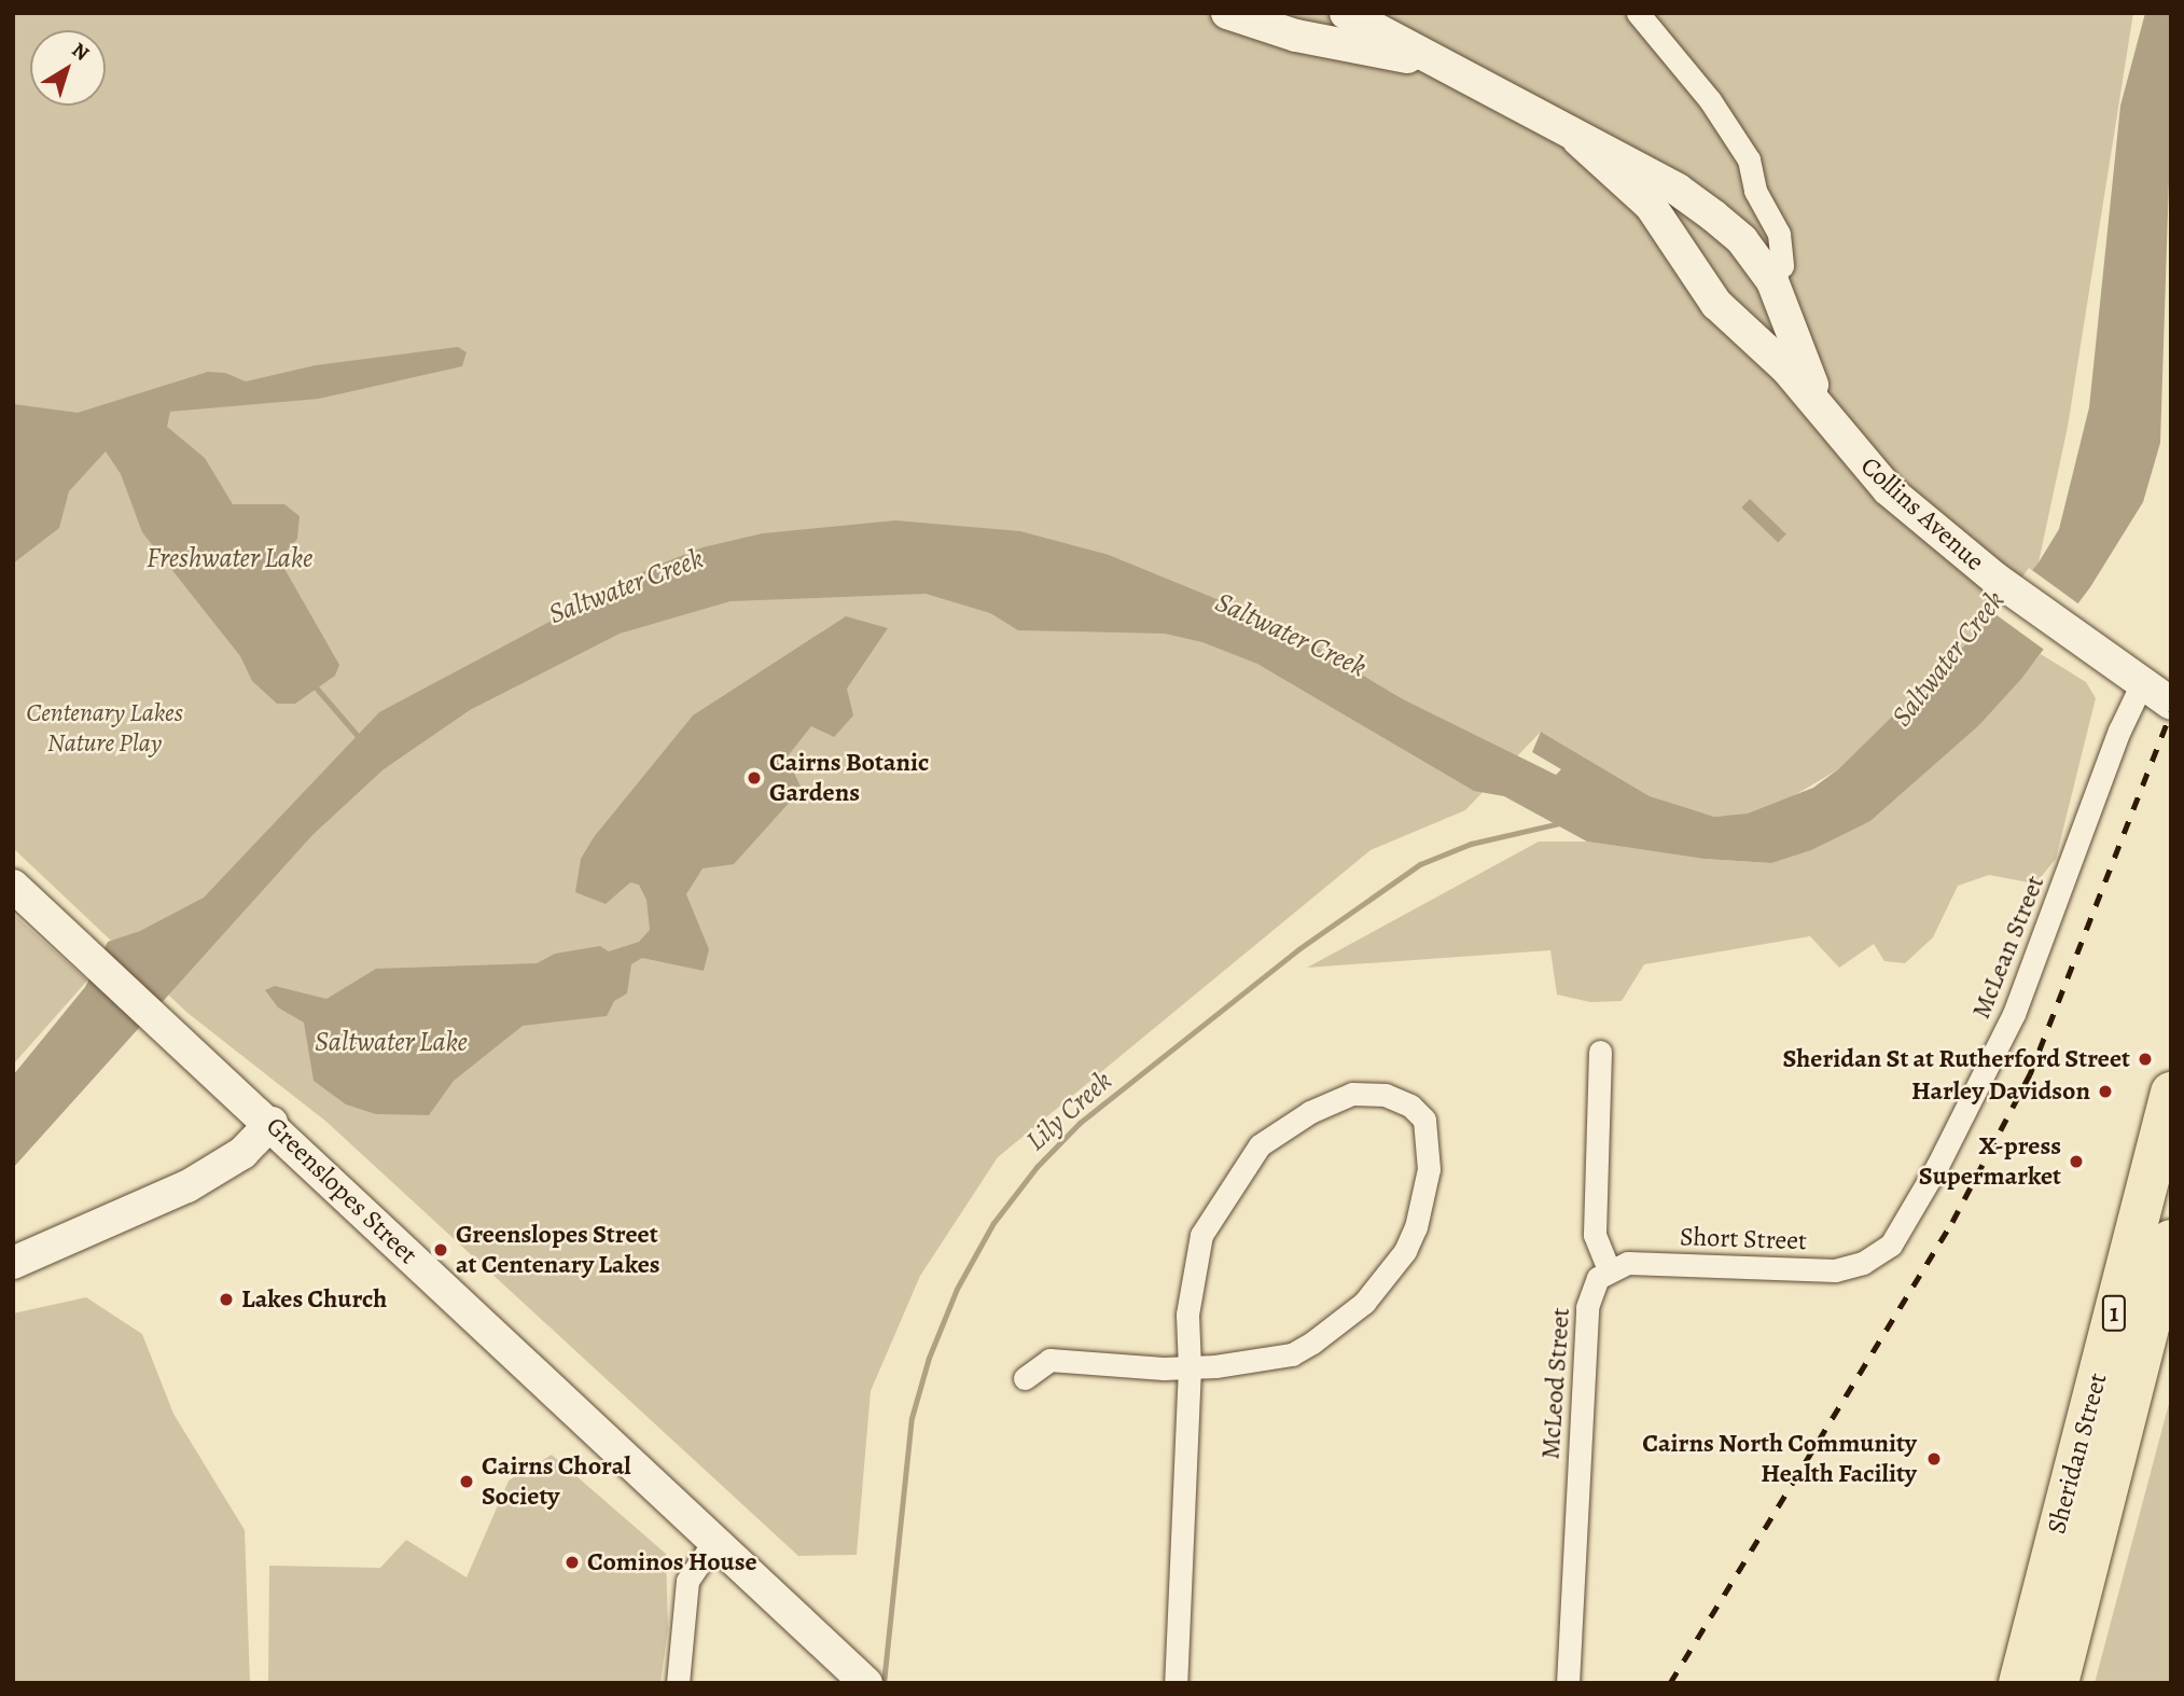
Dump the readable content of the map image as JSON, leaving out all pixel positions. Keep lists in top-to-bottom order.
{
  "streets": {
    "highway": ["1", "Sheridan Street"],
    "street": [
      "Collins Avenue",
      "McLean Street",
      "Greenslopes Street",
      "Short Street",
      "McLeod Street"
    ]
  },
  "crossings": [
    ["Collins Avenue", "McLean Street"],
    ["McLean Street", "Short Street"],
    ["Short Street", "McLeod Street"]
  ],
  "water": [
    "Freshwater Lake",
    "Saltwater Creek",
    "Saltwater Lake",
    "Lily Creek"
  ],
  "parks": ["Centenary Lakes Nature Play"],
  "places": [
    "Cairns Botanic Gardens",
    "Sheridan St at Rutherford Street",
    "Harley Davidson",
    "X-press Supermarket",
    "Greenslopes Street at Centenary Lakes",
    "Lakes Church",
    "Cairns North Community Health Facility",
    "Cairns Choral Society",
    "Cominos House"
  ],
  "north": "top right"
}
